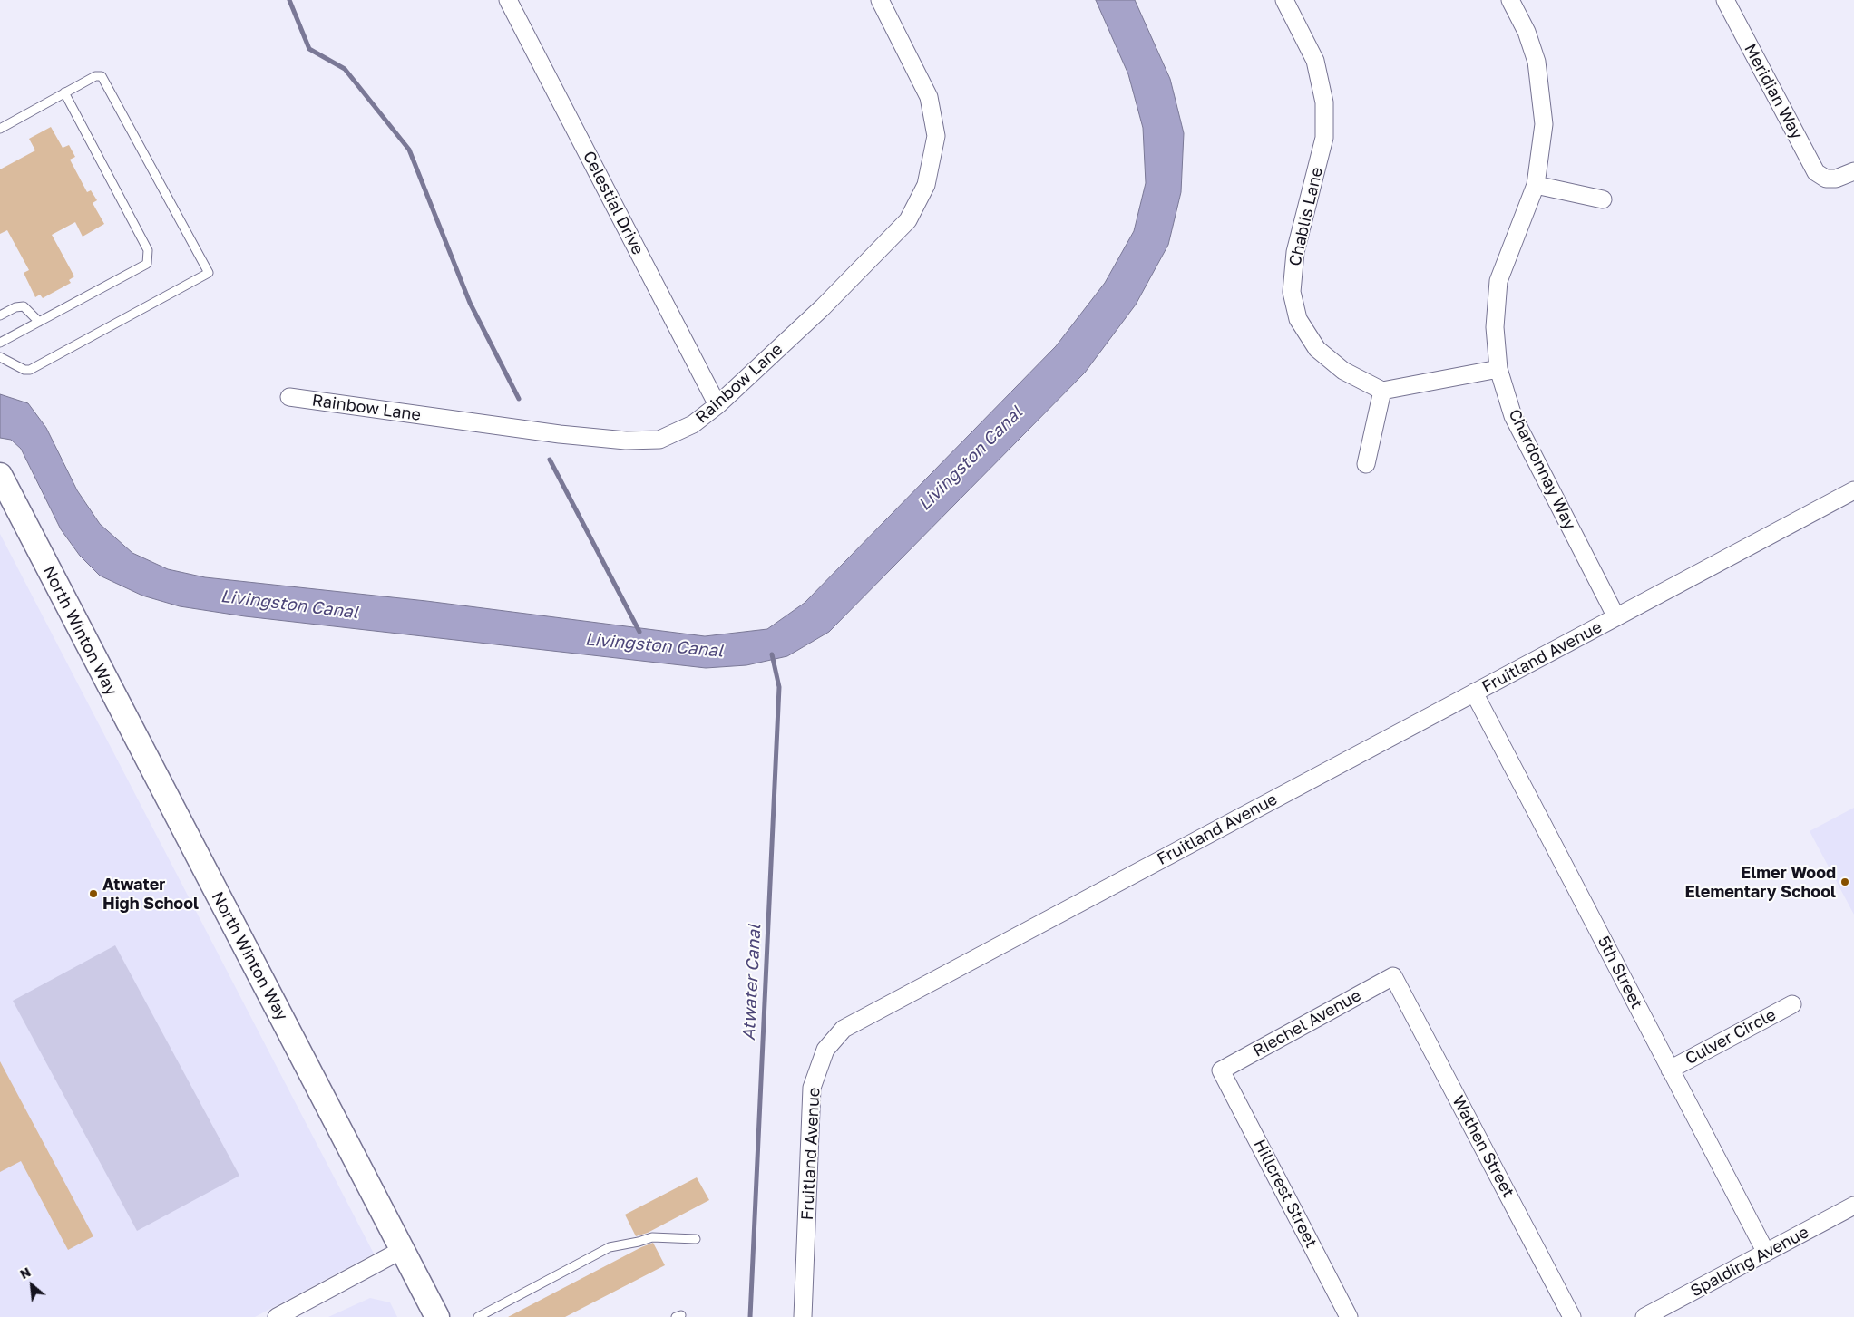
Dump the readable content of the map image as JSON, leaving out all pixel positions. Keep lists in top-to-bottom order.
{
  "streets": {
    "main road": ["North Winton Way"],
    "street": [
      "Meridian Way",
      "Celestial Drive",
      "Chablis Lane",
      "Rainbow Lane",
      "Chardonnay Way",
      "Fruitland Avenue",
      "5th Street",
      "Riechel Avenue",
      "Culver Circle",
      "Wathen Street",
      "Hillcrest Street",
      "Spalding Avenue"
    ]
  },
  "crossings": [
    ["Celestial Drive", "Rainbow Lane"],
    ["Chardonnay Way", "Fruitland Avenue"],
    ["Fruitland Avenue", "5th Street"],
    ["5th Street", "Culver Circle"],
    ["5th Street", "Spalding Avenue"],
    ["Riechel Avenue", "Wathen Street"],
    ["Riechel Avenue", "Hillcrest Street"]
  ],
  "water": ["Livingston Canal", "Atwater Canal"],
  "places": ["Elmer Wood Elementary School", "Atwater High School"],
  "north": "top left"
}
